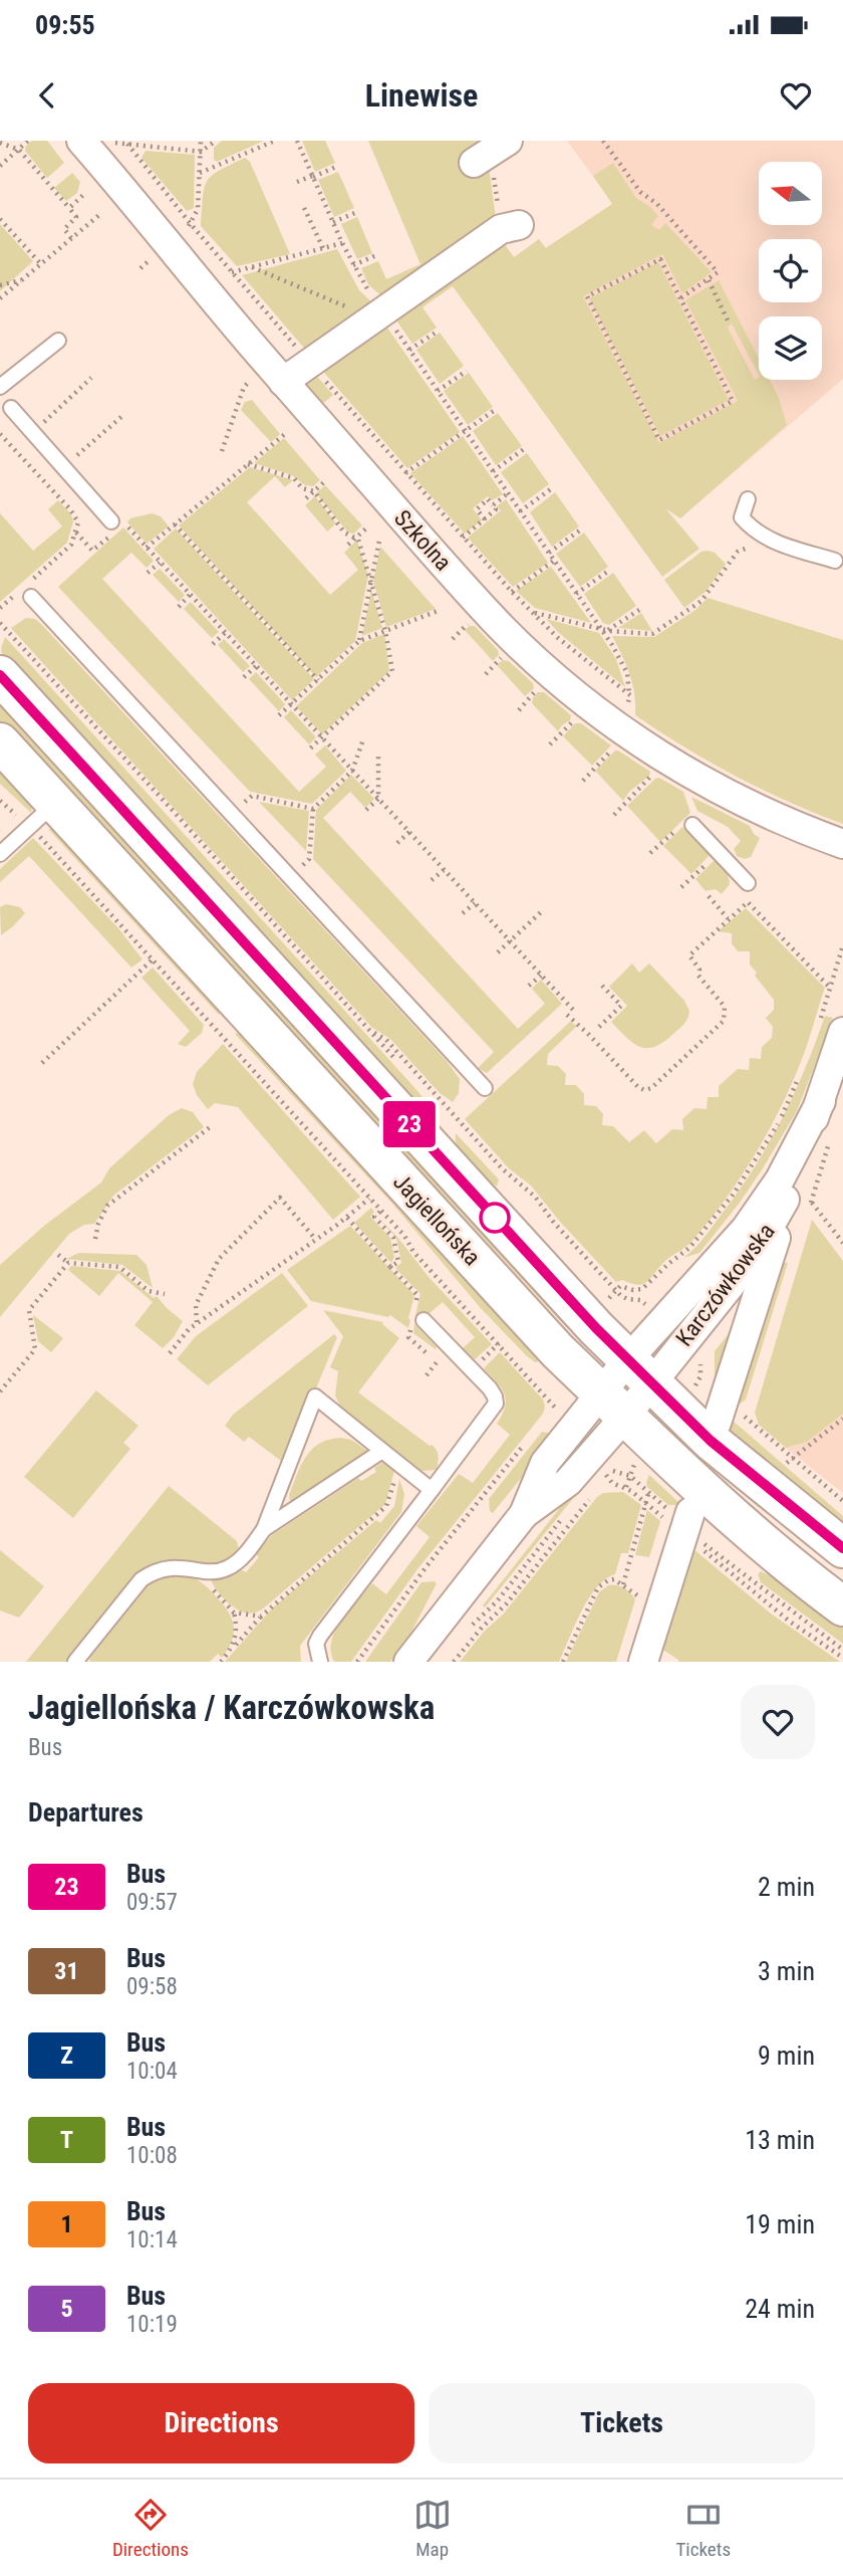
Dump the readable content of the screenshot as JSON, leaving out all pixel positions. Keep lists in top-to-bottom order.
{
  "streets": {
    "street": ["Szkolna", "Jagiellońska", "Karczówkowska"]
  },
  "crossings": [
    ["Jagiellońska", "Karczówkowska"]
  ],
  "lines": ["bus line 23"],
  "north": "left",
  "page": {
    "status": "09:55",
    "header": "Linewise",
    "on_map": "23",
    "heading": [
      ["Jagiellońska / Karczówkowska", "Bus"],
      "Departures"
    ],
    "list": [
      {
        "mark": "23",
        "name": "Bus",
        "note": "09:57",
        "value": "2 min"
      },
      {
        "mark": "31",
        "name": "Bus",
        "note": "09:58",
        "value": "3 min"
      },
      {
        "mark": "Z",
        "name": "Bus",
        "note": "10:04",
        "value": "9 min"
      },
      {
        "mark": "T",
        "name": "Bus",
        "note": "10:08",
        "value": "13 min"
      },
      {
        "mark": "1",
        "name": "Bus",
        "note": "10:14",
        "value": "19 min"
      },
      {
        "mark": "5",
        "name": "Bus",
        "note": "10:19",
        "value": "24 min"
      }
    ],
    "buttons": ["Directions", "Tickets"],
    "tabs": ["Directions", "Map", "Tickets"]
  }
}
